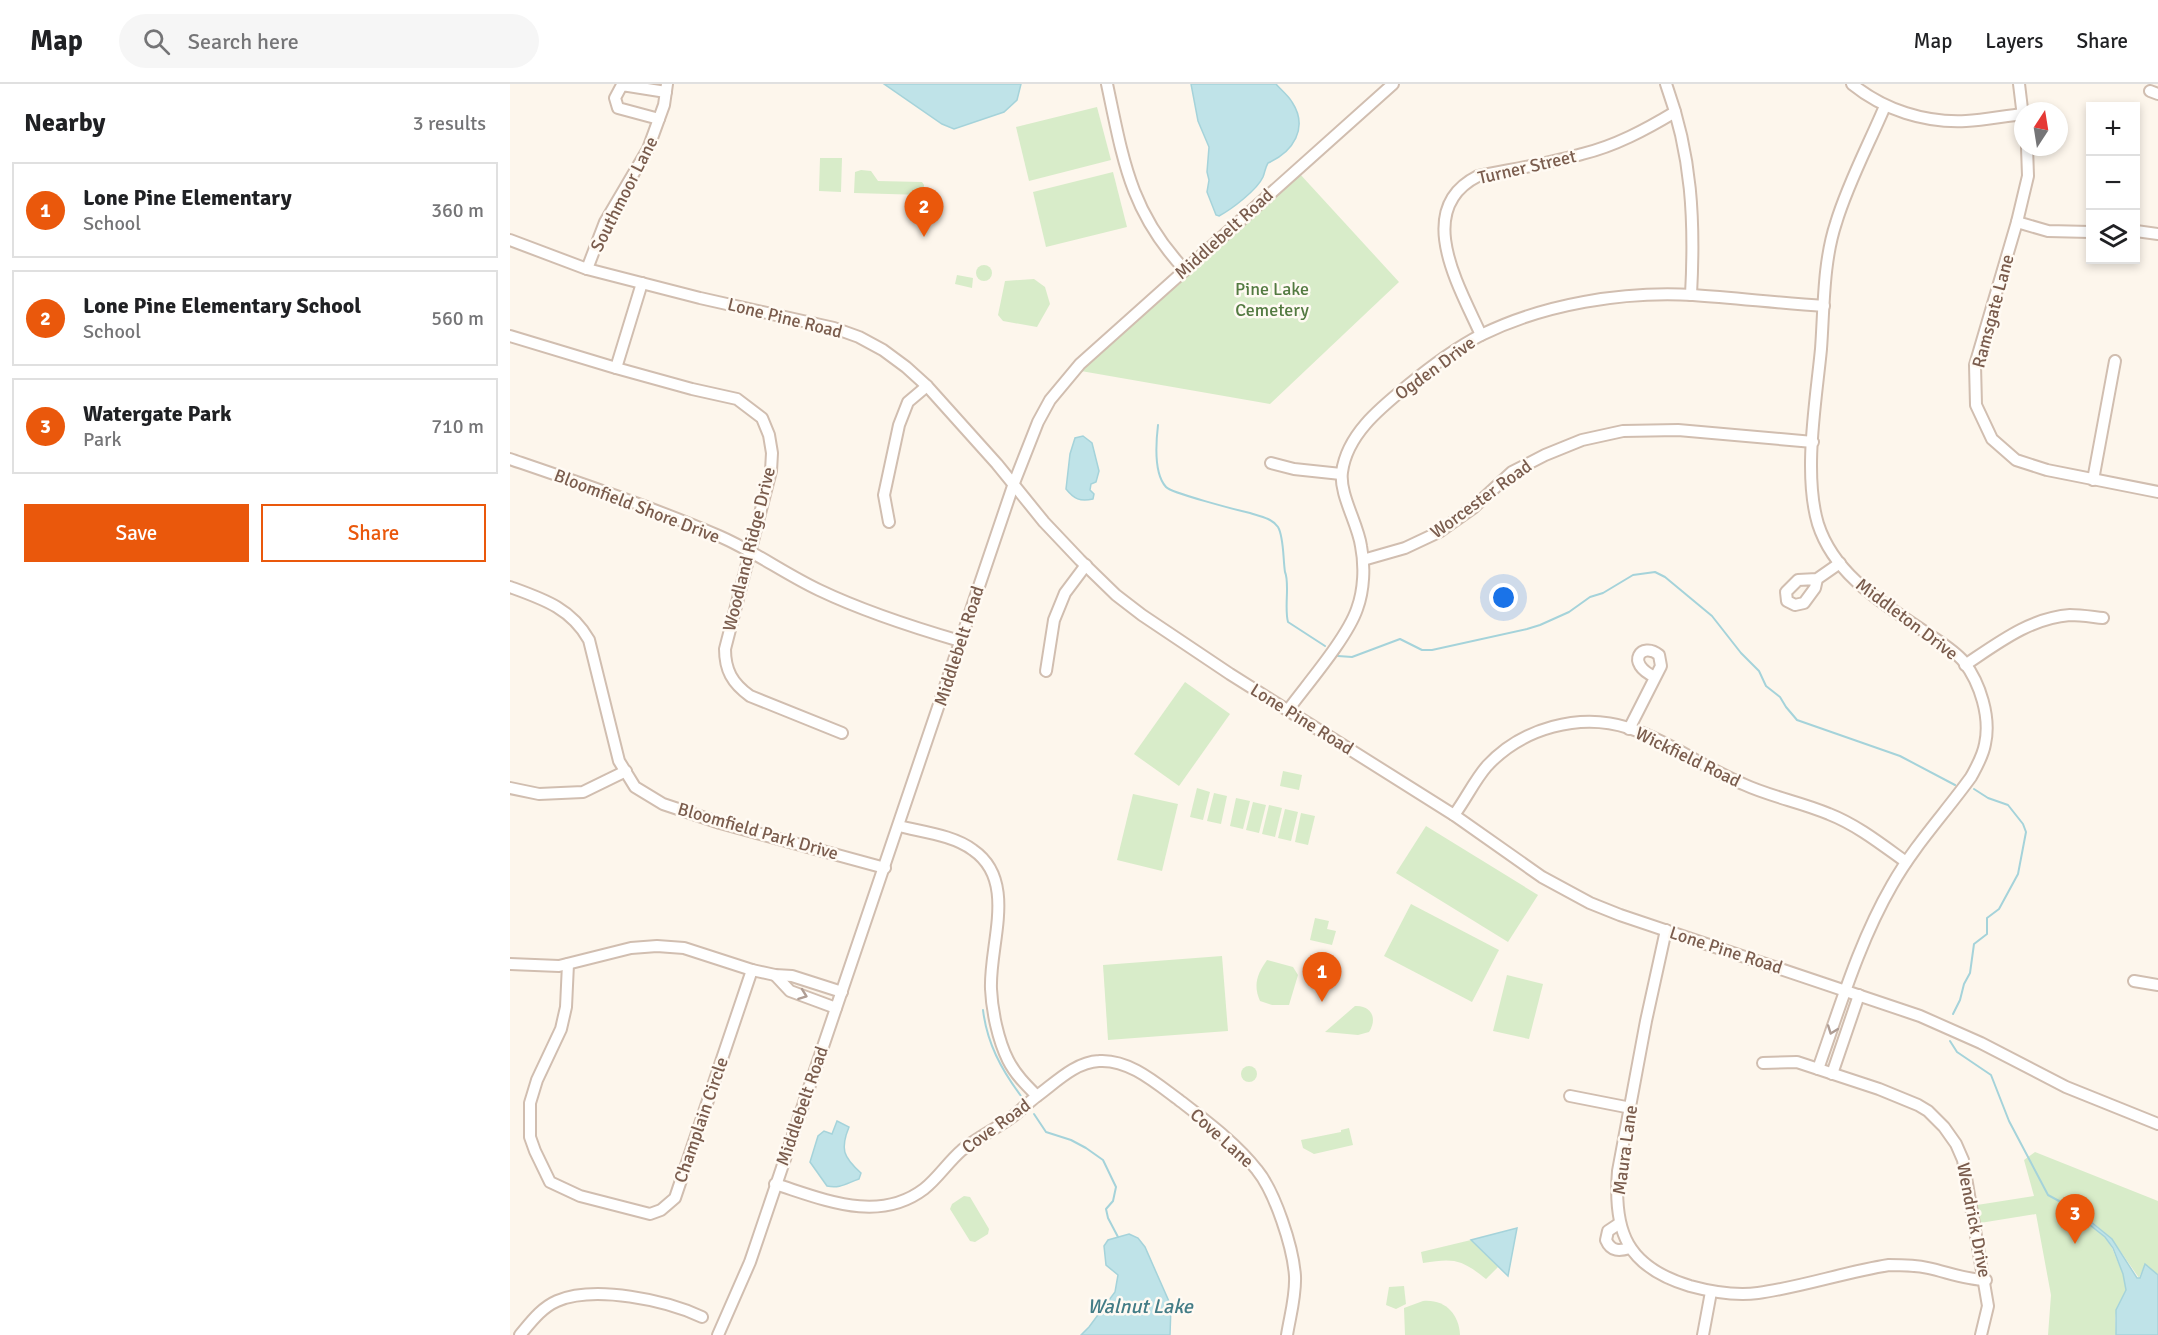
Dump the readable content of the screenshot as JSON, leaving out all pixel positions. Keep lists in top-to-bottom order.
{
  "streets": {
    "street": [
      "Turner Street",
      "Southmoor Lane",
      "Middlebelt Road",
      "Ramsgate Lane",
      "Lone Pine Road",
      "Ogden Drive",
      "Worcester Road",
      "Bloomfield Shore Drive",
      "Woodland Ridge Drive",
      "Middleton Drive",
      "Wickfield Road",
      "Bloomfield Park Drive",
      "Champlain Circle",
      "Cove Road",
      "Cove Lane",
      "Maura Lane",
      "Wendrick Drive"
    ]
  },
  "crossings": [
    ["Turner Street", "Ogden Drive"],
    ["Southmoor Lane", "Lone Pine Road"],
    ["Middlebelt Road", "Lone Pine Road"],
    ["Middlebelt Road", "Bloomfield Shore Drive"],
    ["Middlebelt Road", "Bloomfield Park Drive"],
    ["Middlebelt Road", "Cove Road"],
    ["Lone Pine Road", "Middleton Drive"],
    ["Lone Pine Road", "Wickfield Road"],
    ["Lone Pine Road", "Maura Lane"],
    ["Ogden Drive", "Middleton Drive"],
    ["Worcester Road", "Middleton Drive"],
    ["Bloomfield Shore Drive", "Woodland Ridge Drive"],
    ["Middleton Drive", "Wickfield Road"],
    ["Middleton Drive", "Wendrick Drive"],
    ["Cove Road", "Cove Lane"],
    ["Maura Lane", "Wendrick Drive"]
  ],
  "water": ["Walnut Lake"],
  "parks": ["Pine Lake Cemetery"],
  "north": "top",
  "page": {
    "header": "Map",
    "search": "Search here",
    "nav": ["Map", "Layers", "Share"],
    "heading": ["Nearby", "3 results"],
    "map_buttons": ["+", "−"],
    "list": [
      {
        "mark": "1",
        "name": "Lone Pine Elementary",
        "note": "School",
        "value": "360 m"
      },
      {
        "mark": "2",
        "name": "Lone Pine Elementary School",
        "note": "School",
        "value": "560 m"
      },
      {
        "mark": "3",
        "name": "Watergate Park",
        "note": "Park",
        "value": "710 m"
      }
    ],
    "pins": ["2", "1", "3"],
    "buttons": ["Save", "Share"]
  }
}
